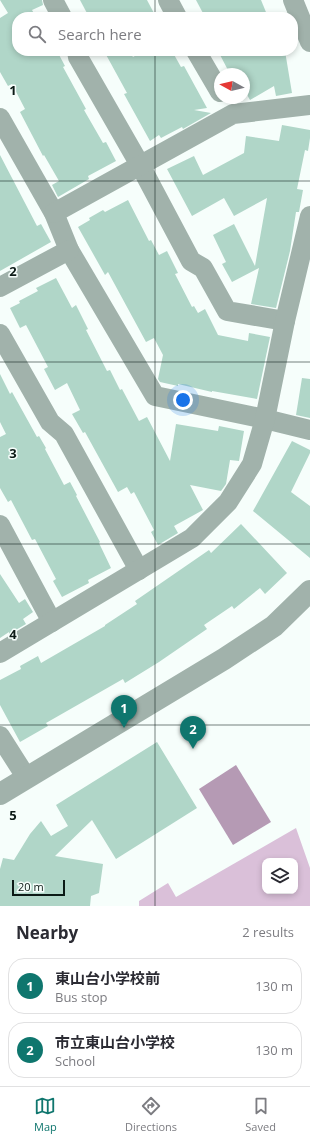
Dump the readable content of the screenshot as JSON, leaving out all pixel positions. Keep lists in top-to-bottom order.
{
  "scale_bar": "20 m",
  "north": "left",
  "page": {
    "search": "Search here",
    "pins": ["1", "2"],
    "scale": "20 m",
    "heading": ["Nearby", "2 results"],
    "list": [
      {
        "mark": "1",
        "name": "東山台小学校前",
        "note": "Bus stop",
        "value": "130 m"
      },
      {
        "mark": "2",
        "name": "市立東山台小学校",
        "note": "School",
        "value": "130 m"
      }
    ],
    "nav": ["Map", "Directions", "Saved"]
  },
  "grid": {
    "rows": [
      "1",
      "2",
      "3",
      "4",
      "5"
    ]
  }
}
